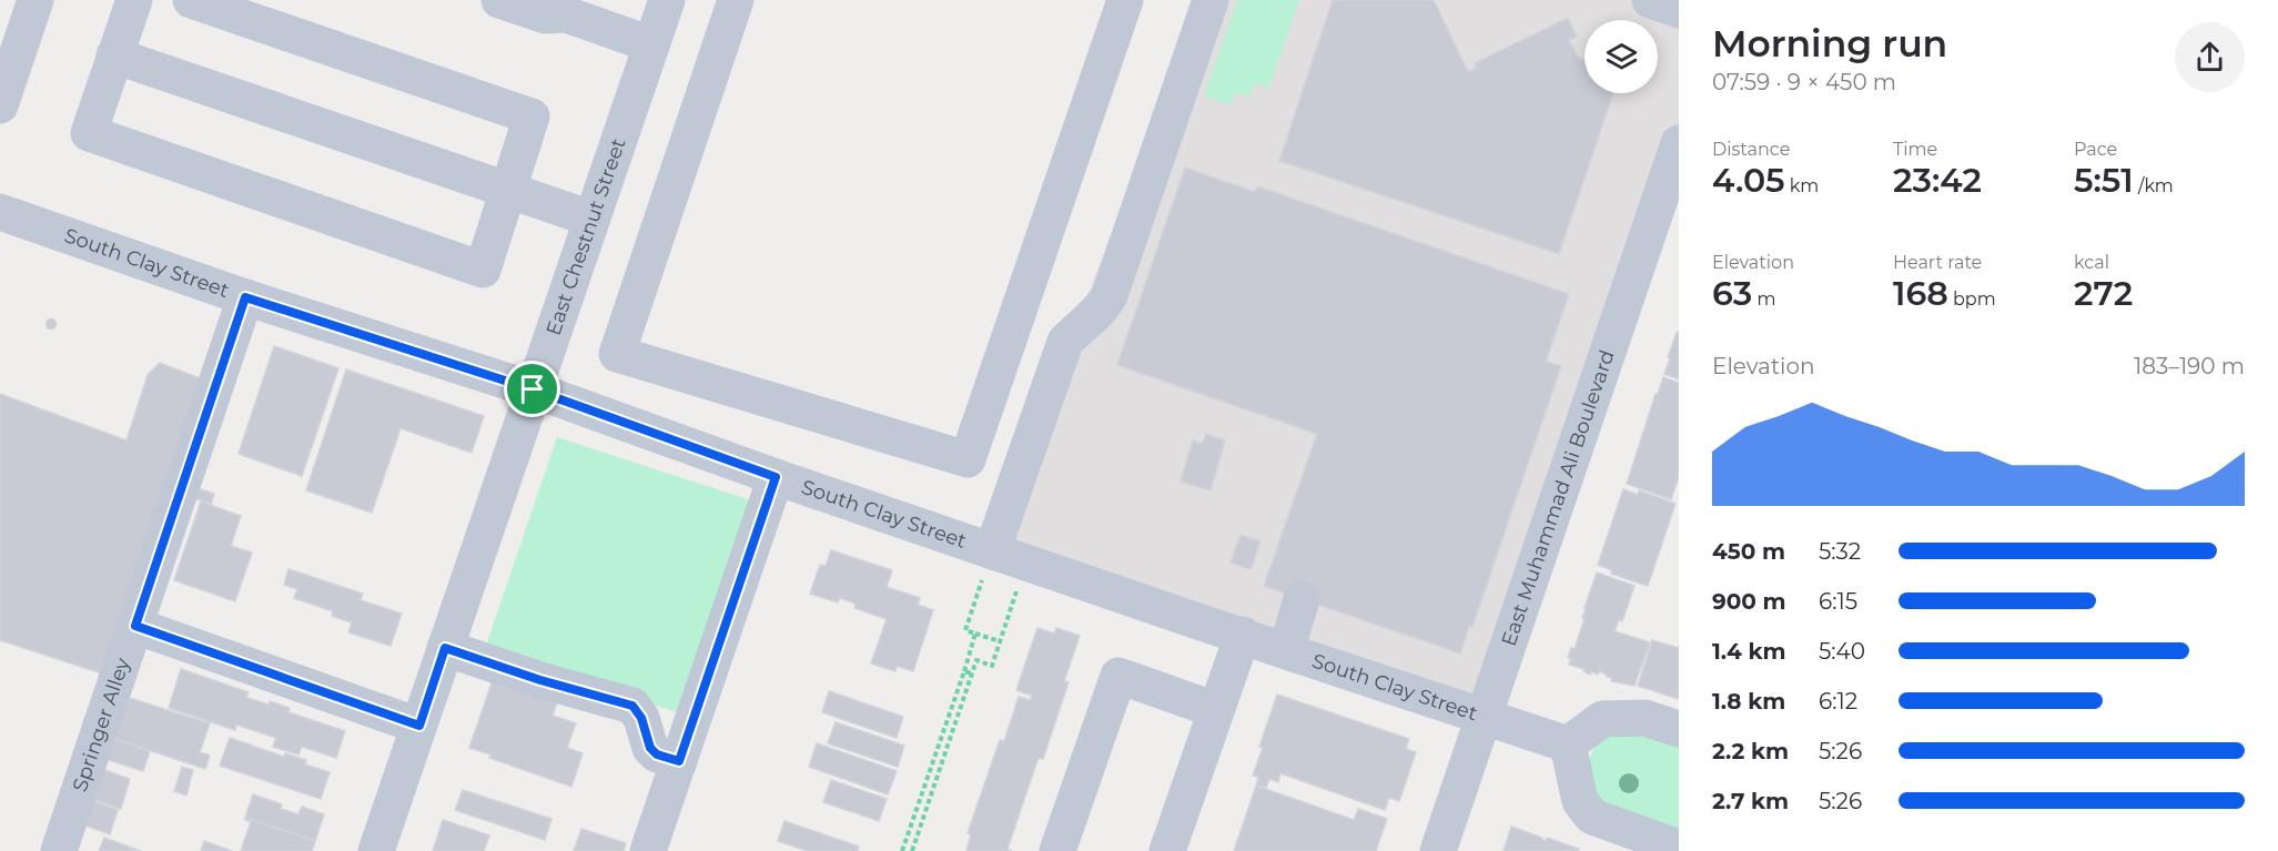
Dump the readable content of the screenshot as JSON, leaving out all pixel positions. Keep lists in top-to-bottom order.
{
  "streets": {
    "street": [
      "East Chestnut Street",
      "South Clay Street",
      "East Muhammad Ali Boulevard",
      "Springer Alley"
    ]
  },
  "crossings": [
    ["East Chestnut Street", "South Clay Street"],
    ["South Clay Street", "East Muhammad Ali Boulevard"],
    ["South Clay Street", "Springer Alley"]
  ],
  "page": {
    "heading": ["Morning run", "07:59 · 9 × 450 m"],
    "stats": [
      ["Distance", "4.05 km"],
      ["Time", "23:42"],
      ["Pace", "5:51 /km"],
      ["Elevation", "63 m"],
      ["Heart rate", "168 bpm"],
      ["kcal", "272"]
    ],
    "chart": ["Elevation", "183–190 m"],
    "list": [
      {
        "name": "450 m",
        "note": "5:32"
      },
      {
        "name": "900 m",
        "note": "6:15"
      },
      {
        "name": "1.4 km",
        "note": "5:40"
      },
      {
        "name": "1.8 km",
        "note": "6:12"
      },
      {
        "name": "2.2 km",
        "note": "5:26"
      },
      {
        "name": "2.7 km",
        "note": "5:26"
      }
    ]
  }
}
